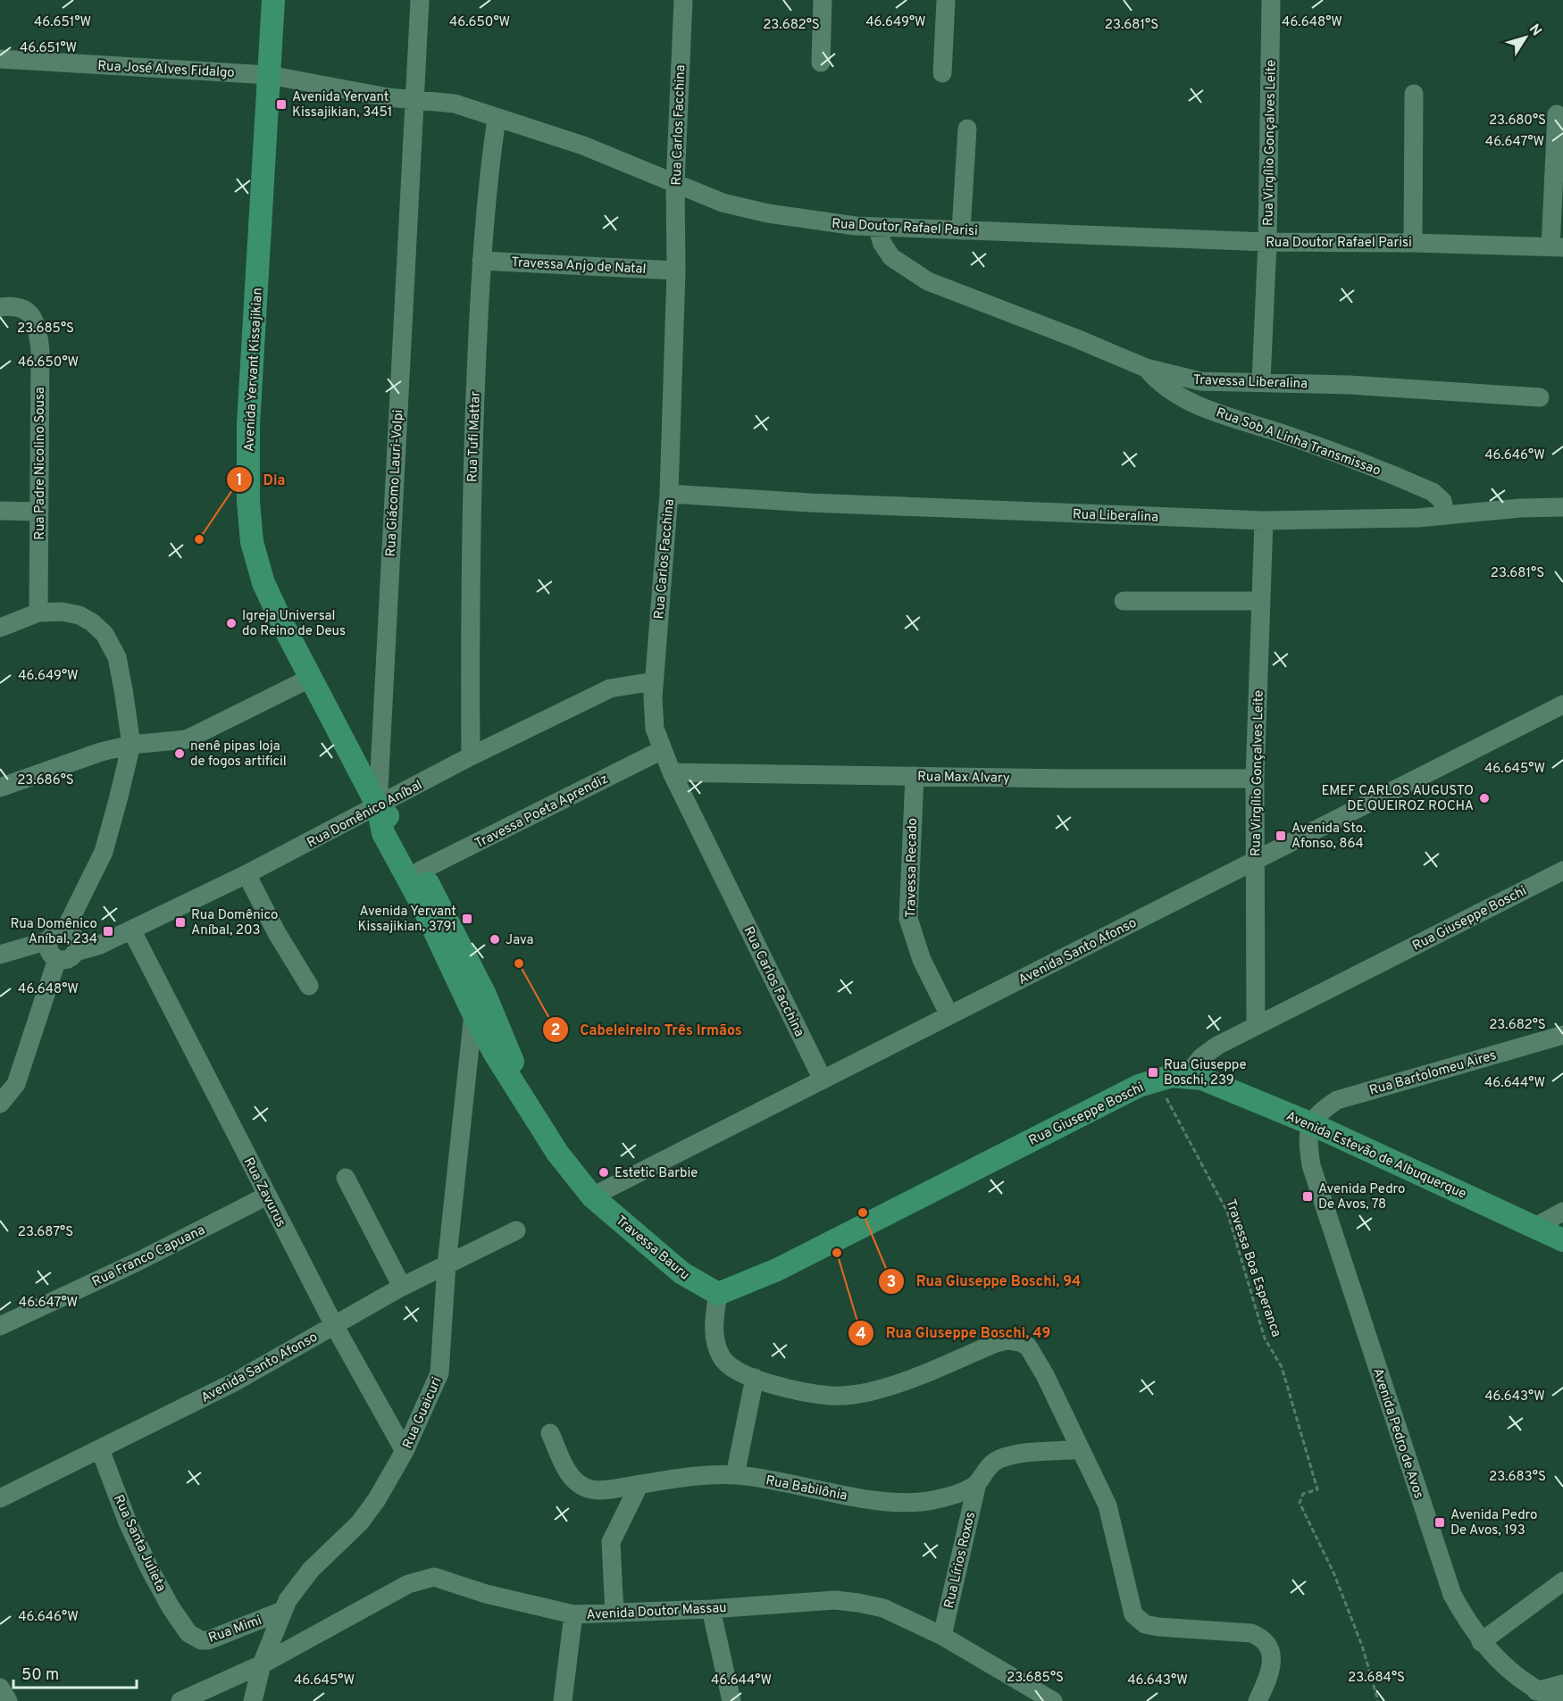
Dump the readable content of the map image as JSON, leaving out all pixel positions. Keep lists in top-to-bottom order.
{
  "streets": {
    "main road": [
      "Avenida Yervant Kissajikian",
      "Rua Giuseppe Boschi",
      "Avenida Estevão de Albuquerque",
      "Travessa Bauru"
    ],
    "street": [
      "Rua José Alves Fidalgo",
      "Rua Carlos Facchina",
      "Rua Virgílio Gonçalves Leite",
      "Rua Doutor Rafael Parisi",
      "Travessa Anjo de Natal",
      "Travessa Liberalina",
      "Rua Tufi Mattar",
      "Rua Sob A Linha Transmissao",
      "Rua Padre Nicolino Sousa",
      "Rua Giácomo Lauri-Volpi",
      "Rua Liberalina",
      "Rua Max Alvary",
      "Travessa Poeta Aprendiz",
      "Rua Domênico Aníbal",
      "Travessa Recado",
      "Avenida Santo Afonso",
      "Rua Bartolomeu Aires",
      "Rua Zavurus",
      "Rua Franco Capuana",
      "Rua Guaicuri",
      "Avenida Pedro de Avos",
      "Rua Babilônia",
      "Rua Santa Julieta",
      "Rua Lírios Roxos",
      "Avenida Doutor Massau",
      "Rua Mimi"
    ],
    "path": ["Travessa Boa Esperanca"]
  },
  "crossings": [
    ["Rua José Alves Fidalgo", "Rua Doutor Rafael Parisi"],
    ["Rua José Alves Fidalgo", "Avenida Yervant Kissajikian"],
    ["Rua Carlos Facchina", "Rua Doutor Rafael Parisi"],
    ["Rua Carlos Facchina", "Travessa Anjo de Natal"],
    ["Rua Carlos Facchina", "Rua Liberalina"],
    ["Rua Carlos Facchina", "Rua Max Alvary"],
    ["Rua Carlos Facchina", "Travessa Poeta Aprendiz"],
    ["Rua Carlos Facchina", "Rua Domênico Aníbal"],
    ["Rua Carlos Facchina", "Avenida Santo Afonso"],
    ["Rua Virgílio Gonçalves Leite", "Rua Doutor Rafael Parisi"],
    ["Rua Virgílio Gonçalves Leite", "Travessa Liberalina"],
    ["Rua Virgílio Gonçalves Leite", "Rua Liberalina"],
    ["Rua Virgílio Gonçalves Leite", "Rua Max Alvary"],
    ["Rua Virgílio Gonçalves Leite", "Rua Giuseppe Boschi"],
    ["Rua Virgílio Gonçalves Leite", "Avenida Santo Afonso"],
    ["Rua Doutor Rafael Parisi", "Avenida Yervant Kissajikian"],
    ["Rua Doutor Rafael Parisi", "Travessa Liberalina"],
    ["Rua Doutor Rafael Parisi", "Rua Tufi Mattar"],
    ["Rua Doutor Rafael Parisi", "Rua Giácomo Lauri-Volpi"],
    ["Travessa Anjo de Natal", "Rua Tufi Mattar"],
    ["Avenida Yervant Kissajikian", "Rua Giácomo Lauri-Volpi"],
    ["Avenida Yervant Kissajikian", "Travessa Poeta Aprendiz"],
    ["Avenida Yervant Kissajikian", "Rua Domênico Aníbal"],
    ["Avenida Yervant Kissajikian", "Avenida Santo Afonso"],
    ["Avenida Yervant Kissajikian", "Travessa Bauru"],
    ["Avenida Yervant Kissajikian", "Rua Guaicuri"],
    ["Travessa Liberalina", "Rua Sob A Linha Transmissao"],
    ["Rua Tufi Mattar", "Rua Domênico Aníbal"],
    ["Rua Sob A Linha Transmissao", "Rua Liberalina"],
    ["Rua Giácomo Lauri-Volpi", "Rua Domênico Aníbal"],
    ["Rua Max Alvary", "Travessa Recado"],
    ["Rua Domênico Aníbal", "Rua Zavurus"],
    ["Travessa Recado", "Avenida Santo Afonso"],
    ["Rua Giuseppe Boschi", "Avenida Estevão de Albuquerque"],
    ["Rua Giuseppe Boschi", "Travessa Bauru"],
    ["Rua Giuseppe Boschi", "Travessa Boa Esperanca"],
    ["Avenida Santo Afonso", "Rua Zavurus"],
    ["Avenida Santo Afonso", "Travessa Bauru"],
    ["Avenida Santo Afonso", "Rua Guaicuri"],
    ["Avenida Santo Afonso", "Rua Santa Julieta"],
    ["Rua Bartolomeu Aires", "Avenida Estevão de Albuquerque"],
    ["Rua Bartolomeu Aires", "Avenida Pedro de Avos"],
    ["Avenida Estevão de Albuquerque", "Avenida Pedro de Avos"],
    ["Rua Zavurus", "Rua Franco Capuana"],
    ["Rua Zavurus", "Rua Guaicuri"],
    ["Rua Guaicuri", "Avenida Doutor Massau"],
    ["Rua Guaicuri", "Rua Mimi"],
    ["Rua Babilônia", "Rua Lírios Roxos"],
    ["Rua Santa Julieta", "Rua Mimi"],
    ["Rua Lírios Roxos", "Avenida Doutor Massau"]
  ],
  "places": {
    "transit": [
      "Avenida Yervant Kissajikian, 3451",
      "Avenida Sto. Afonso, 864",
      "Avenida Yervant Kissajikian, 3791",
      "Rua Domênico Aníbal, 203",
      "Rua Domênico Aníbal, 234",
      "Rua Giuseppe Boschi, 239",
      "Avenida Pedro De Avos, 78",
      "Avenida Pedro De Avos, 193"
    ],
    "other": [
      "Dia",
      "Igreja Universal do Reino de Deus",
      "nenê pipas loja de fogos artificil",
      "EMEF CARLOS AUGUSTO DE QUEIROZ ROCHA",
      "Java",
      "Cabeleireiro Três Irmãos",
      "Estetic Barbie",
      "Rua Giuseppe Boschi, 94",
      "Rua Giuseppe Boschi, 49"
    ]
  },
  "scale_bar": "50 m",
  "north": "top right",
  "coordinates": [
    "46.651°W",
    "46.650°W",
    "46.649°W",
    "46.648°W",
    "23.682°S",
    "23.681°S",
    "23.680°S",
    "46.647°W",
    "23.685°S",
    "46.646°W",
    "46.645°W",
    "23.686°S",
    "46.644°W",
    "23.687°S",
    "46.643°W",
    "23.683°S",
    "23.684°S"
  ]
}
